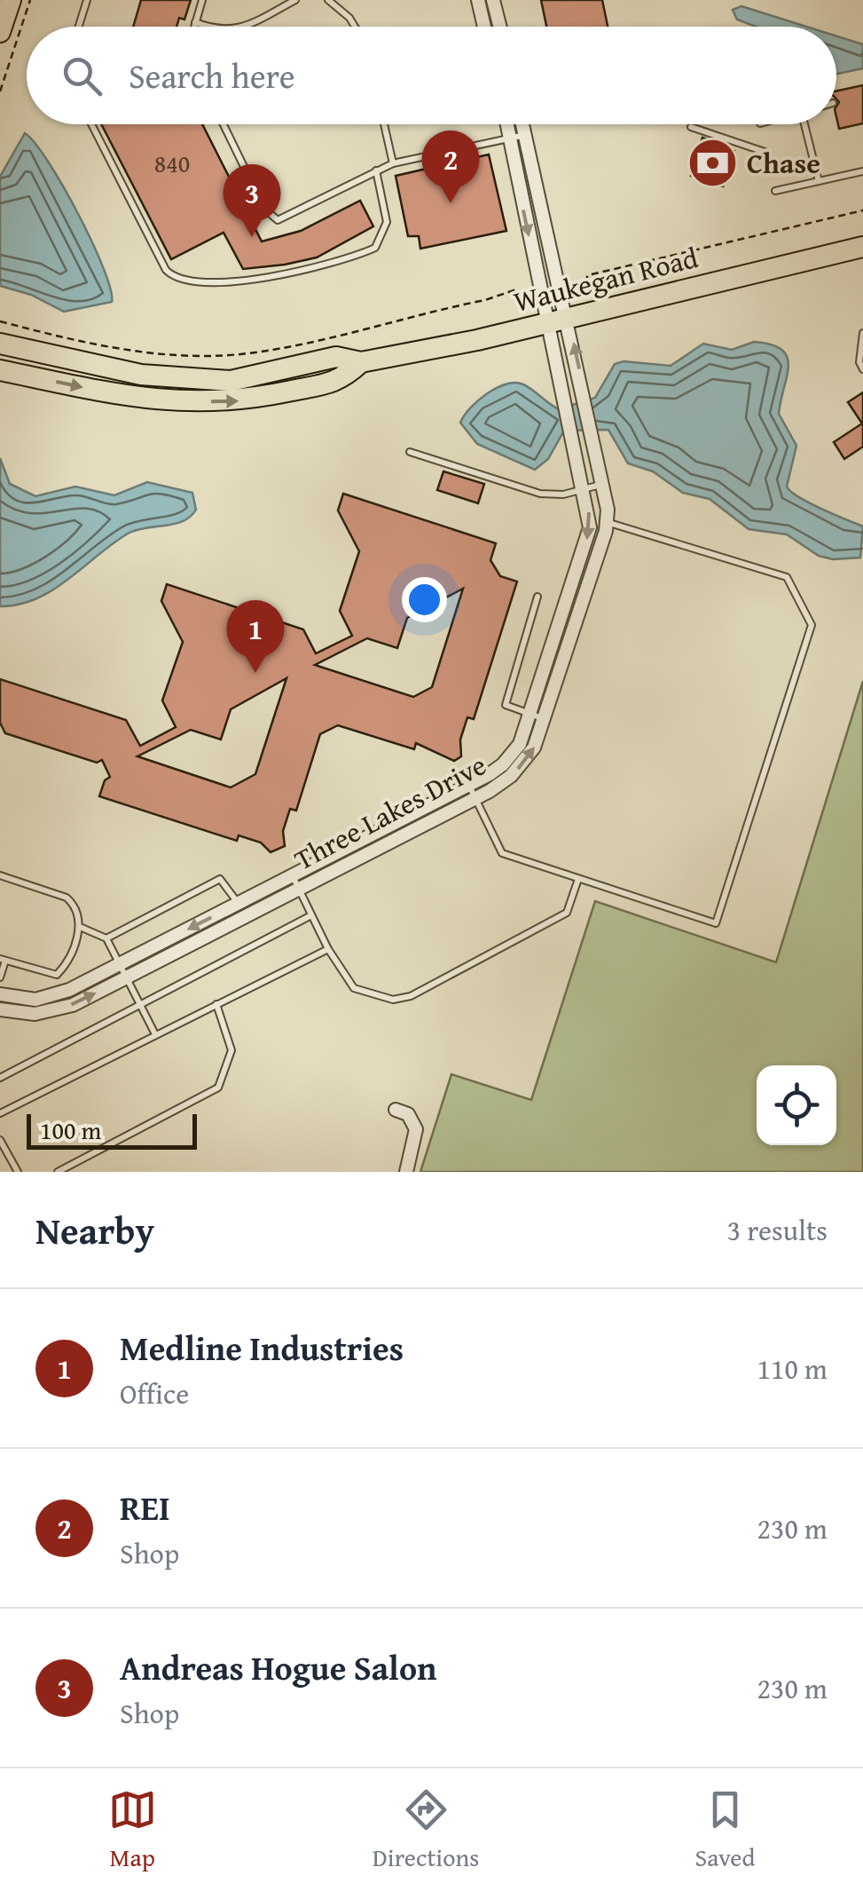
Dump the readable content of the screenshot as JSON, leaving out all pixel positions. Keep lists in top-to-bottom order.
{
  "streets": {
    "main road": ["Waukegan Road"],
    "street": ["Three Lakes Drive"]
  },
  "crossings": [
    ["Waukegan Road", "Three Lakes Drive"]
  ],
  "places": {
    "bank": ["Chase"]
  },
  "house_numbers": ["840"],
  "scale_bar": "100 m",
  "page": {
    "search": "Search here",
    "pins": ["2", "3", "1"],
    "scale": "100 m",
    "heading": ["Nearby", "3 results"],
    "list": [
      {
        "mark": "1",
        "name": "Medline Industries",
        "note": "Office",
        "value": "110 m"
      },
      {
        "mark": "2",
        "name": "REI",
        "note": "Shop",
        "value": "230 m"
      },
      {
        "mark": "3",
        "name": "Andreas Hogue Salon",
        "note": "Shop",
        "value": "230 m"
      }
    ],
    "nav": ["Map", "Directions", "Saved"]
  }
}
